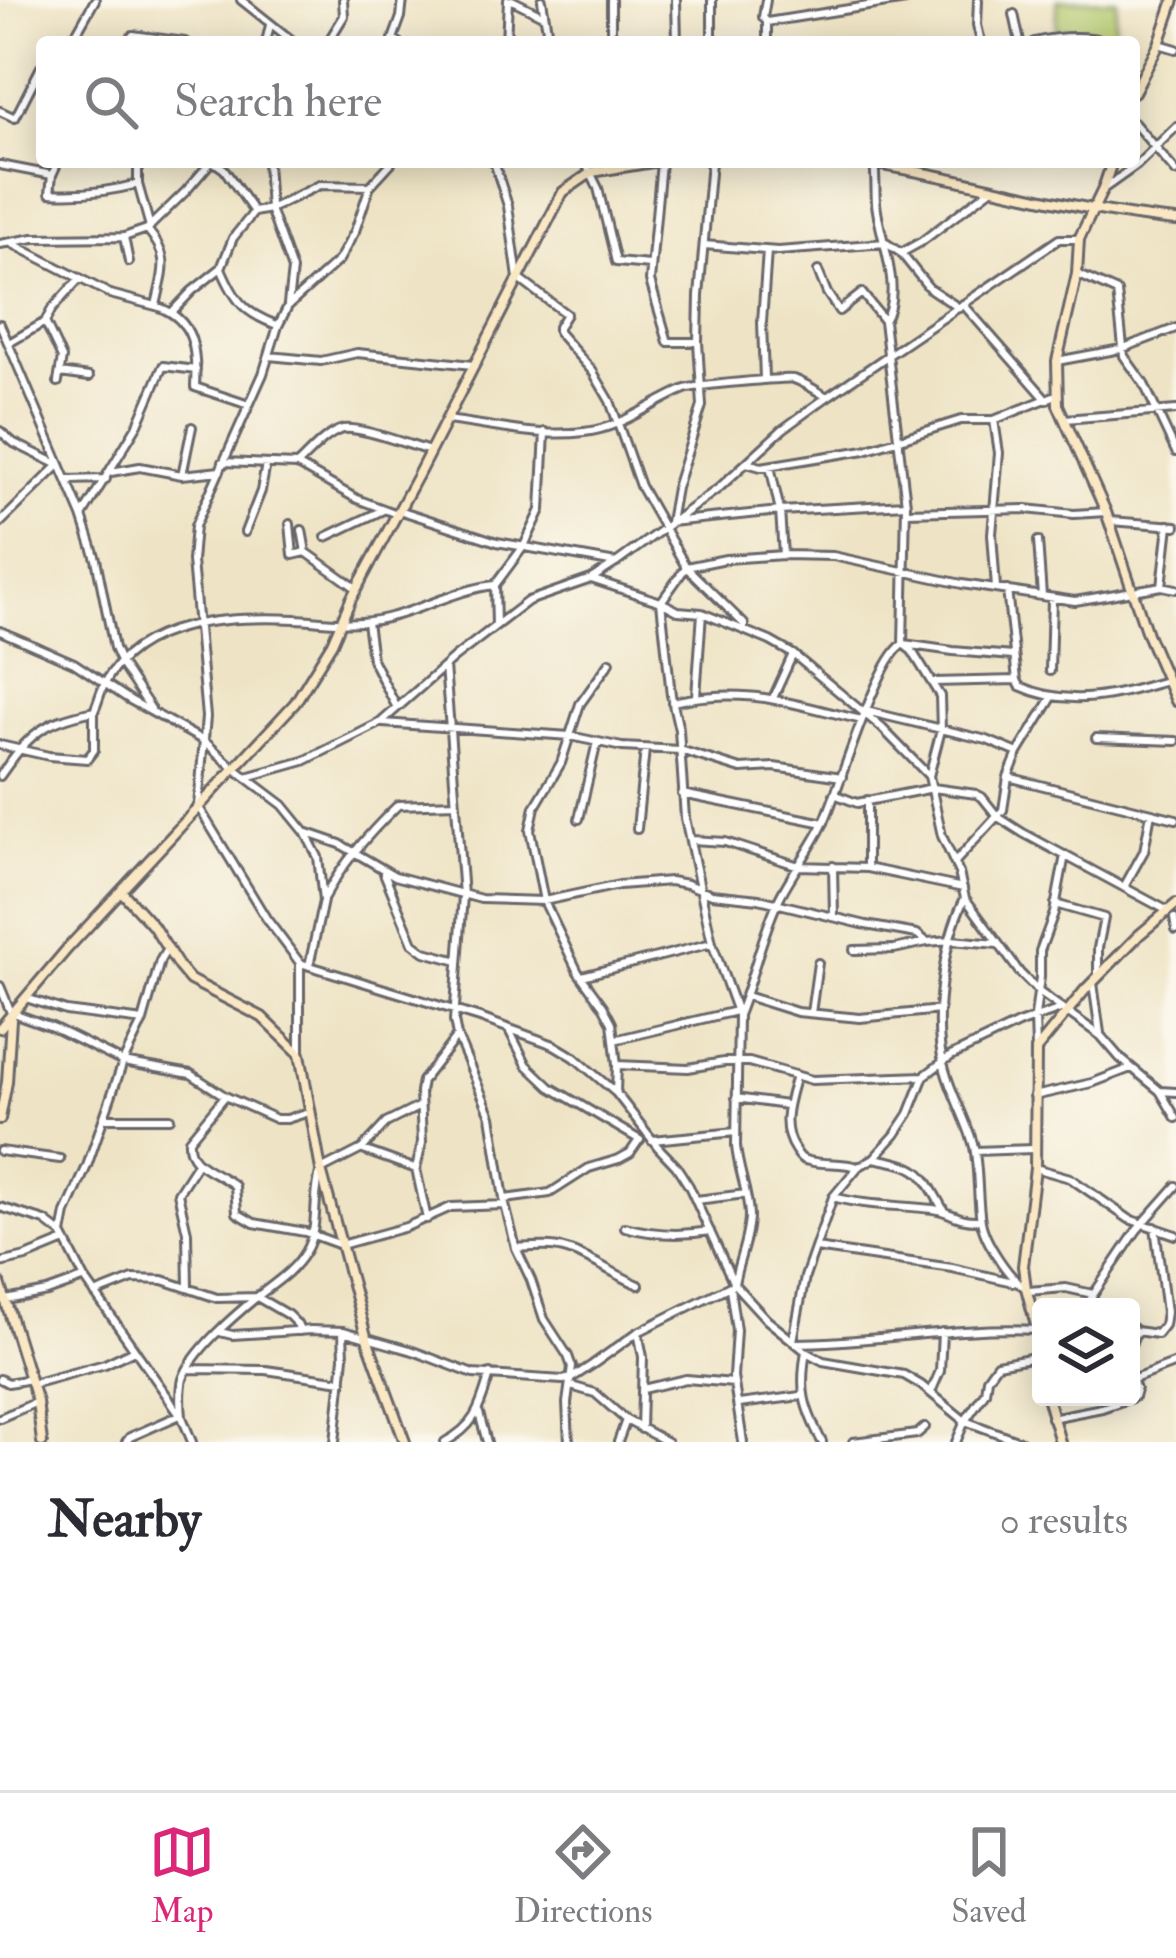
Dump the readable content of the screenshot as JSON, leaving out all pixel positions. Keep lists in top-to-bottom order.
{
  "page": {
    "search": "Search here",
    "heading": ["Nearby", "0 results"],
    "nav": ["Map", "Directions", "Saved"]
  }
}
